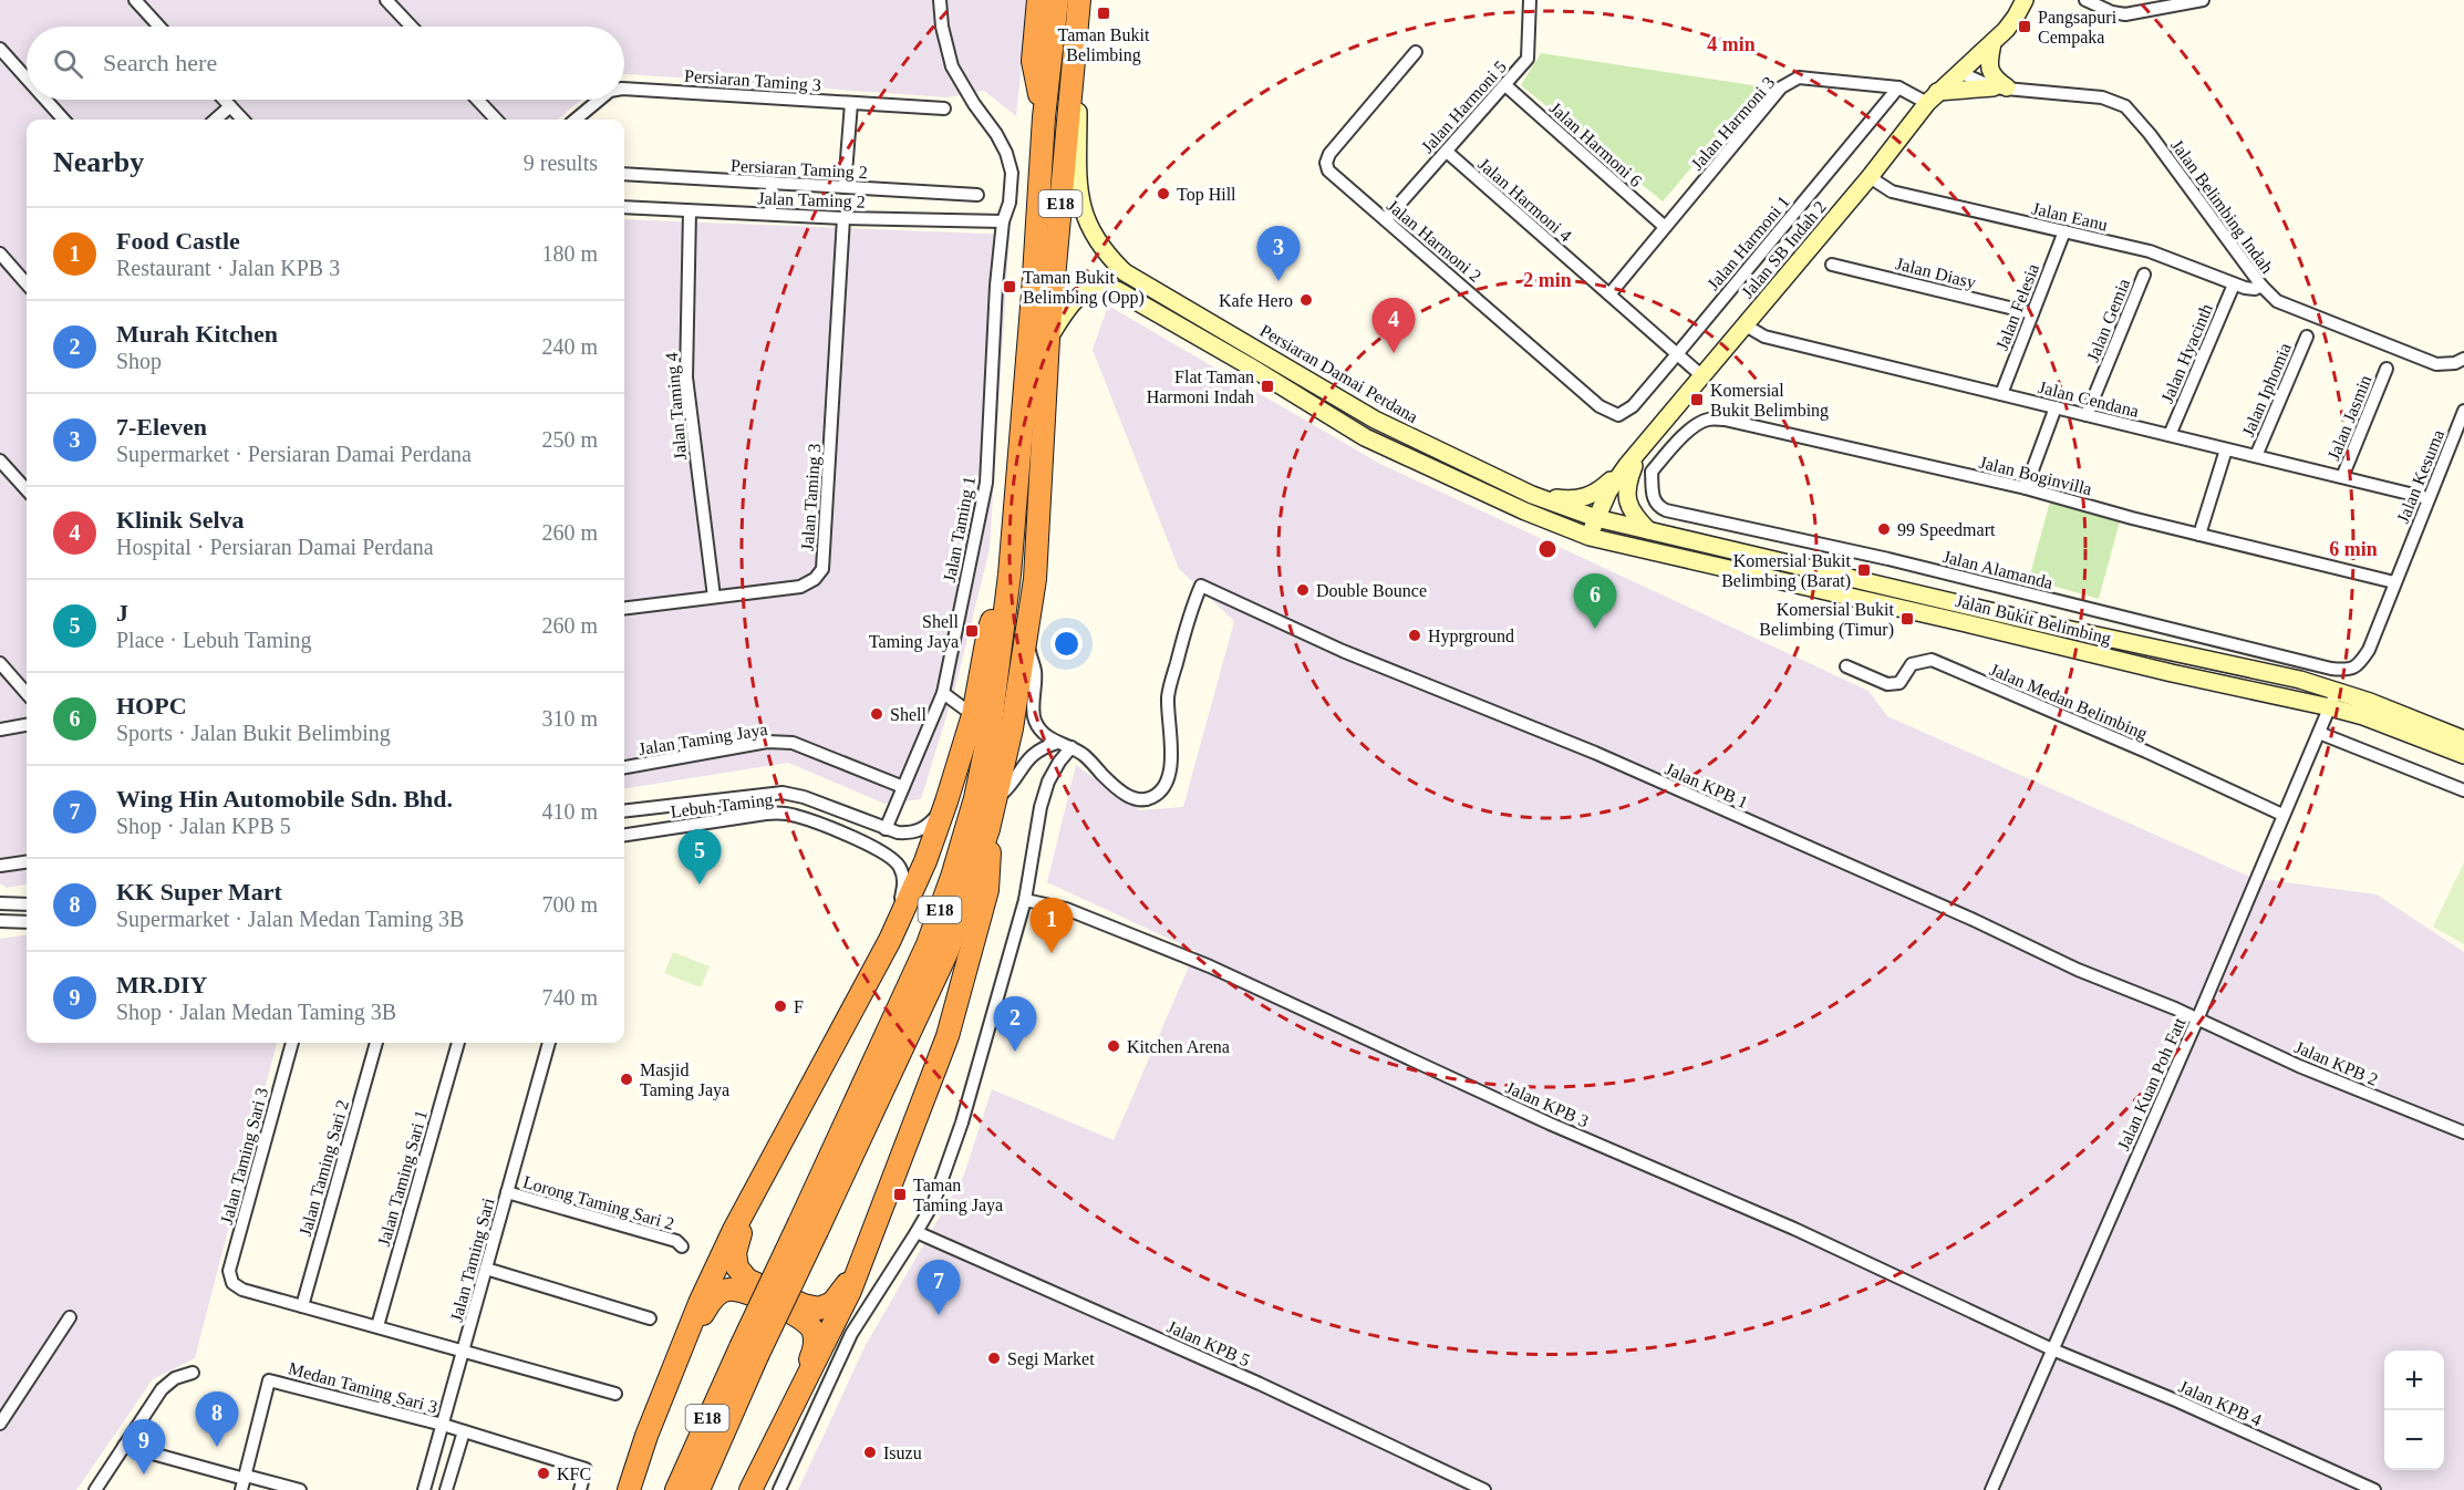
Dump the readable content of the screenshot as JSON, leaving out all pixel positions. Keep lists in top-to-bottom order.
{
  "streets": {
    "highway": ["E18"],
    "main road": ["Jalan SB Indah 2", "Persiaran Damai Perdana", "Jalan Bukit Belimbing"],
    "street": [
      "Persiaran Taming 3",
      "Jalan Harmoni 5",
      "Jalan Harmoni 3",
      "Jalan Harmoni 6",
      "Persiaran Taming 2",
      "Jalan Taming 2",
      "Jalan Harmoni 4",
      "Jalan Belimbing Indah",
      "Jalan Eanu",
      "Jalan Harmoni 2",
      "Jalan Harmoni 1",
      "Jalan Diasy",
      "Jalan Felesia",
      "Jalan Gemia",
      "Jalan Hyacinth",
      "Jalan Iphomia",
      "Jalan Cendana",
      "Jalan Taming 4",
      "Jalan Jasmin",
      "Jalan Boginvilla",
      "Jalan Kesuma",
      "Jalan Taming 3",
      "Jalan Taming 1",
      "Jalan Alamanda",
      "Jalan Medan Belimbing",
      "Jalan Taming Jaya",
      "Jalan KPB 1",
      "Lebuh Taming",
      "Jalan KPB 2",
      "Jalan Kuan Poh Fatt",
      "Jalan KPB 3",
      "Jalan Taming Sari 3",
      "Jalan Taming Sari 2",
      "Jalan Taming Sari 1",
      "Lorong Taming Sari 2",
      "Jalan Taming Sari",
      "Jalan KPB 5",
      "Medan Taming Sari 3",
      "Jalan KPB 4"
    ]
  },
  "crossings": [
    ["Jalan Harmoni 5", "Jalan Harmoni 6"],
    ["Jalan Harmoni 5", "Jalan Harmoni 4"],
    ["Jalan Harmoni 5", "Jalan Harmoni 2"],
    ["Jalan Harmoni 3", "Jalan Harmoni 6"],
    ["Jalan Harmoni 3", "Jalan Harmoni 4"],
    ["Jalan Harmoni 3", "Jalan Harmoni 1"],
    ["Jalan Harmoni 3", "Jalan SB Indah 2"],
    ["Jalan Taming 2", "Jalan Taming 4"],
    ["Jalan Taming 2", "Jalan Taming 3"],
    ["Jalan Taming 2", "Jalan Taming 1"],
    ["Jalan Harmoni 4", "Jalan Harmoni 1"],
    ["Jalan Harmoni 4", "Jalan SB Indah 2"],
    ["E18", "Persiaran Damai Perdana"],
    ["Jalan Belimbing Indah", "Jalan Eanu"],
    ["Jalan Belimbing Indah", "Jalan SB Indah 2"],
    ["Jalan Eanu", "Jalan SB Indah 2"],
    ["Jalan Eanu", "Jalan Felesia"],
    ["Jalan Eanu", "Jalan Hyacinth"],
    ["Jalan Harmoni 2", "Jalan Harmoni 1"],
    ["Jalan SB Indah 2", "Persiaran Damai Perdana"],
    ["Jalan SB Indah 2", "Jalan Cendana"],
    ["Jalan SB Indah 2", "Jalan Bukit Belimbing"],
    ["Jalan Diasy", "Jalan Felesia"],
    ["Jalan Felesia", "Jalan Cendana"],
    ["Jalan Gemia", "Jalan Cendana"],
    ["Jalan Hyacinth", "Jalan Cendana"],
    ["Persiaran Damai Perdana", "Jalan Bukit Belimbing"],
    ["Jalan Iphomia", "Jalan Cendana"],
    ["Jalan Cendana", "Jalan Jasmin"],
    ["Jalan Cendana", "Jalan Kesuma"],
    ["Jalan Taming 4", "Jalan Taming 3"],
    ["Jalan Boginvilla", "Jalan Kesuma"],
    ["Jalan Boginvilla", "Jalan Alamanda"],
    ["Jalan Kesuma", "Jalan Alamanda"],
    ["Jalan Taming 1", "Jalan Taming Jaya"],
    ["Jalan Taming 1", "Lebuh Taming"],
    ["Jalan Bukit Belimbing", "Jalan Kuan Poh Fatt"],
    ["Jalan Medan Belimbing", "Jalan Kuan Poh Fatt"],
    ["Jalan KPB 1", "Jalan KPB 2"],
    ["Jalan KPB 1", "Jalan Kuan Poh Fatt"],
    ["Jalan KPB 2", "Jalan Kuan Poh Fatt"],
    ["Jalan Kuan Poh Fatt", "Jalan KPB 3"],
    ["Jalan Kuan Poh Fatt", "Jalan KPB 4"],
    ["Jalan KPB 3", "Jalan KPB 4"],
    ["Jalan Taming Sari 3", "Jalan Taming Sari 2"],
    ["Lorong Taming Sari 2", "Jalan Taming Sari"],
    ["Jalan Taming Sari", "Medan Taming Sari 3"]
  ],
  "places": {
    "transit": [
      "Taman Bukit Belimbing",
      "Pangsapuri Cempaka",
      "Taman Bukit Belimbing (Opp)",
      "Flat Taman Harmoni Indah",
      "Komersial Bukit Belimbing",
      "Komersial Bukit Belimbing (Barat)",
      "Komersial Bukit Belimbing (Timur)",
      "Shell Taming Jaya",
      "Taman Taming Jaya"
    ],
    "other": [
      "Top Hill",
      "Kafe Hero",
      "99 Speedmart",
      "Double Bounce",
      "Hyprground",
      "Shell",
      "F",
      "Kitchen Arena",
      "Masjid Taming Jaya",
      "Segi Market",
      "Isuzu",
      "KFC"
    ]
  },
  "page": {
    "search": "Search here",
    "heading": ["Nearby", "9 results"],
    "list": [
      {
        "mark": "1",
        "name": "Food Castle",
        "note": "Restaurant · Jalan KPB 3",
        "value": "180 m"
      },
      {
        "mark": "2",
        "name": "Murah Kitchen",
        "note": "Shop",
        "value": "240 m"
      },
      {
        "mark": "3",
        "name": "7-Eleven",
        "note": "Supermarket · Persiaran Damai Perdana",
        "value": "250 m"
      },
      {
        "mark": "4",
        "name": "Klinik Selva",
        "note": "Hospital · Persiaran Damai Perdana",
        "value": "260 m"
      },
      {
        "mark": "5",
        "name": "J",
        "note": "Place · Lebuh Taming",
        "value": "260 m"
      },
      {
        "mark": "6",
        "name": "HOPC",
        "note": "Sports · Jalan Bukit Belimbing",
        "value": "310 m"
      },
      {
        "mark": "7",
        "name": "Wing Hin Automobile Sdn. Bhd.",
        "note": "Shop · Jalan KPB 5",
        "value": "410 m"
      },
      {
        "mark": "8",
        "name": "KK Super Mart",
        "note": "Supermarket · Jalan Medan Taming 3B",
        "value": "700 m"
      },
      {
        "mark": "9",
        "name": "MR.DIY",
        "note": "Shop · Jalan Medan Taming 3B",
        "value": "740 m"
      }
    ],
    "pins": [
      "3",
      "4",
      "6",
      "5",
      "1",
      "2",
      "7",
      "8",
      "9"
    ],
    "map_buttons": ["+", "−"]
  },
  "rings": ["4 min", "2 min", "6 min"]
}
